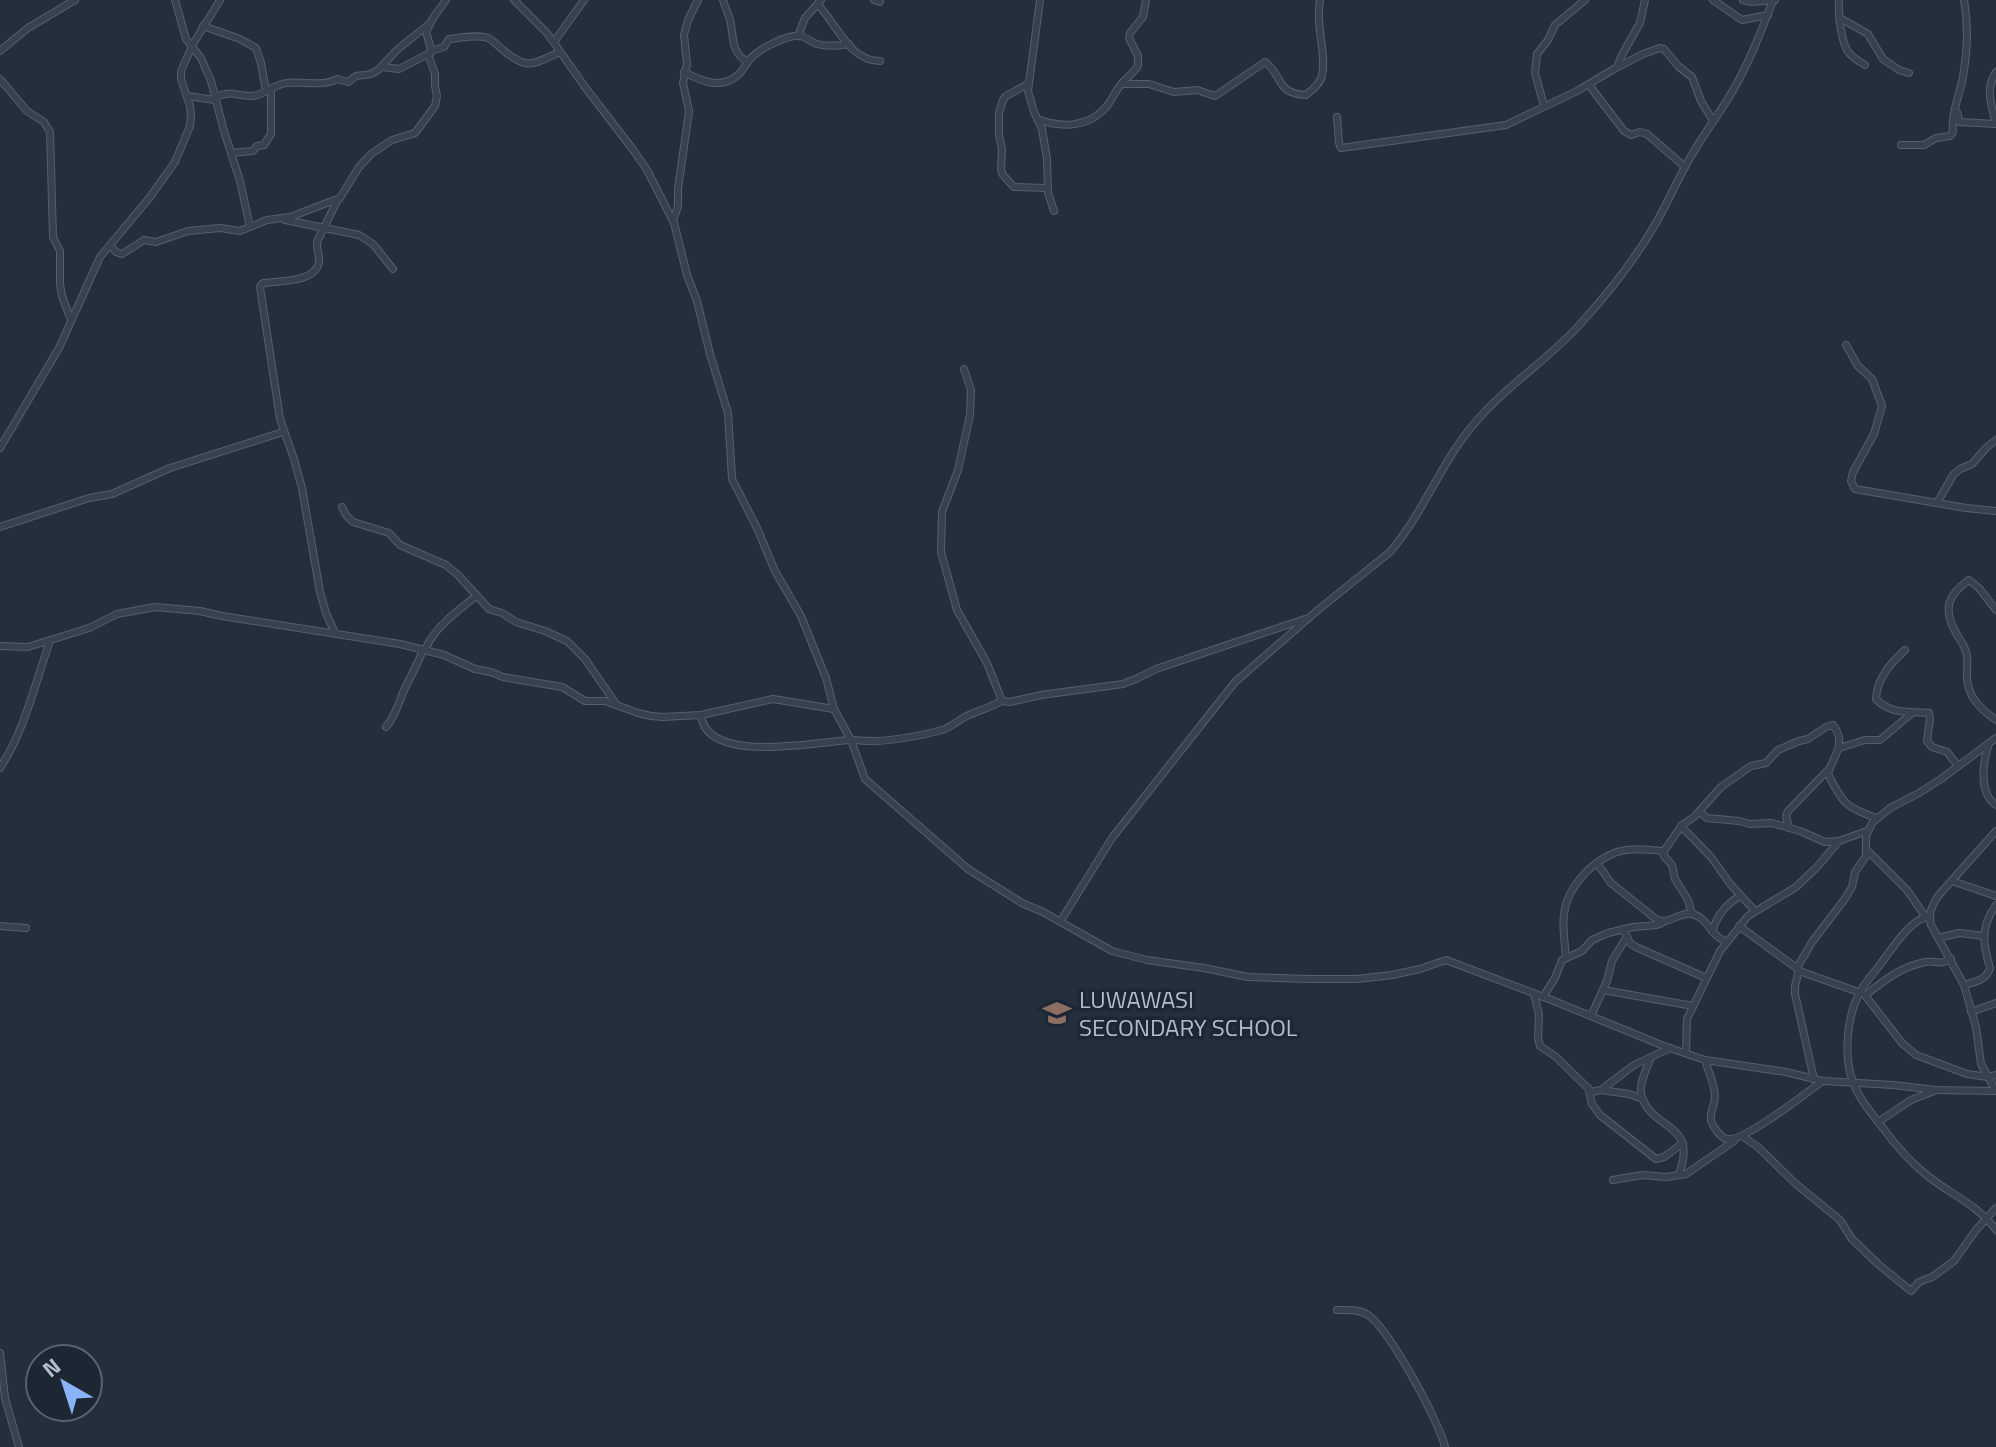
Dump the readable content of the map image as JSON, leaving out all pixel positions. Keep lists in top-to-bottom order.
{
  "places": {
    "school or university": ["LUWAWASI SECONDARY SCHOOL"]
  },
  "north": "top left"
}
